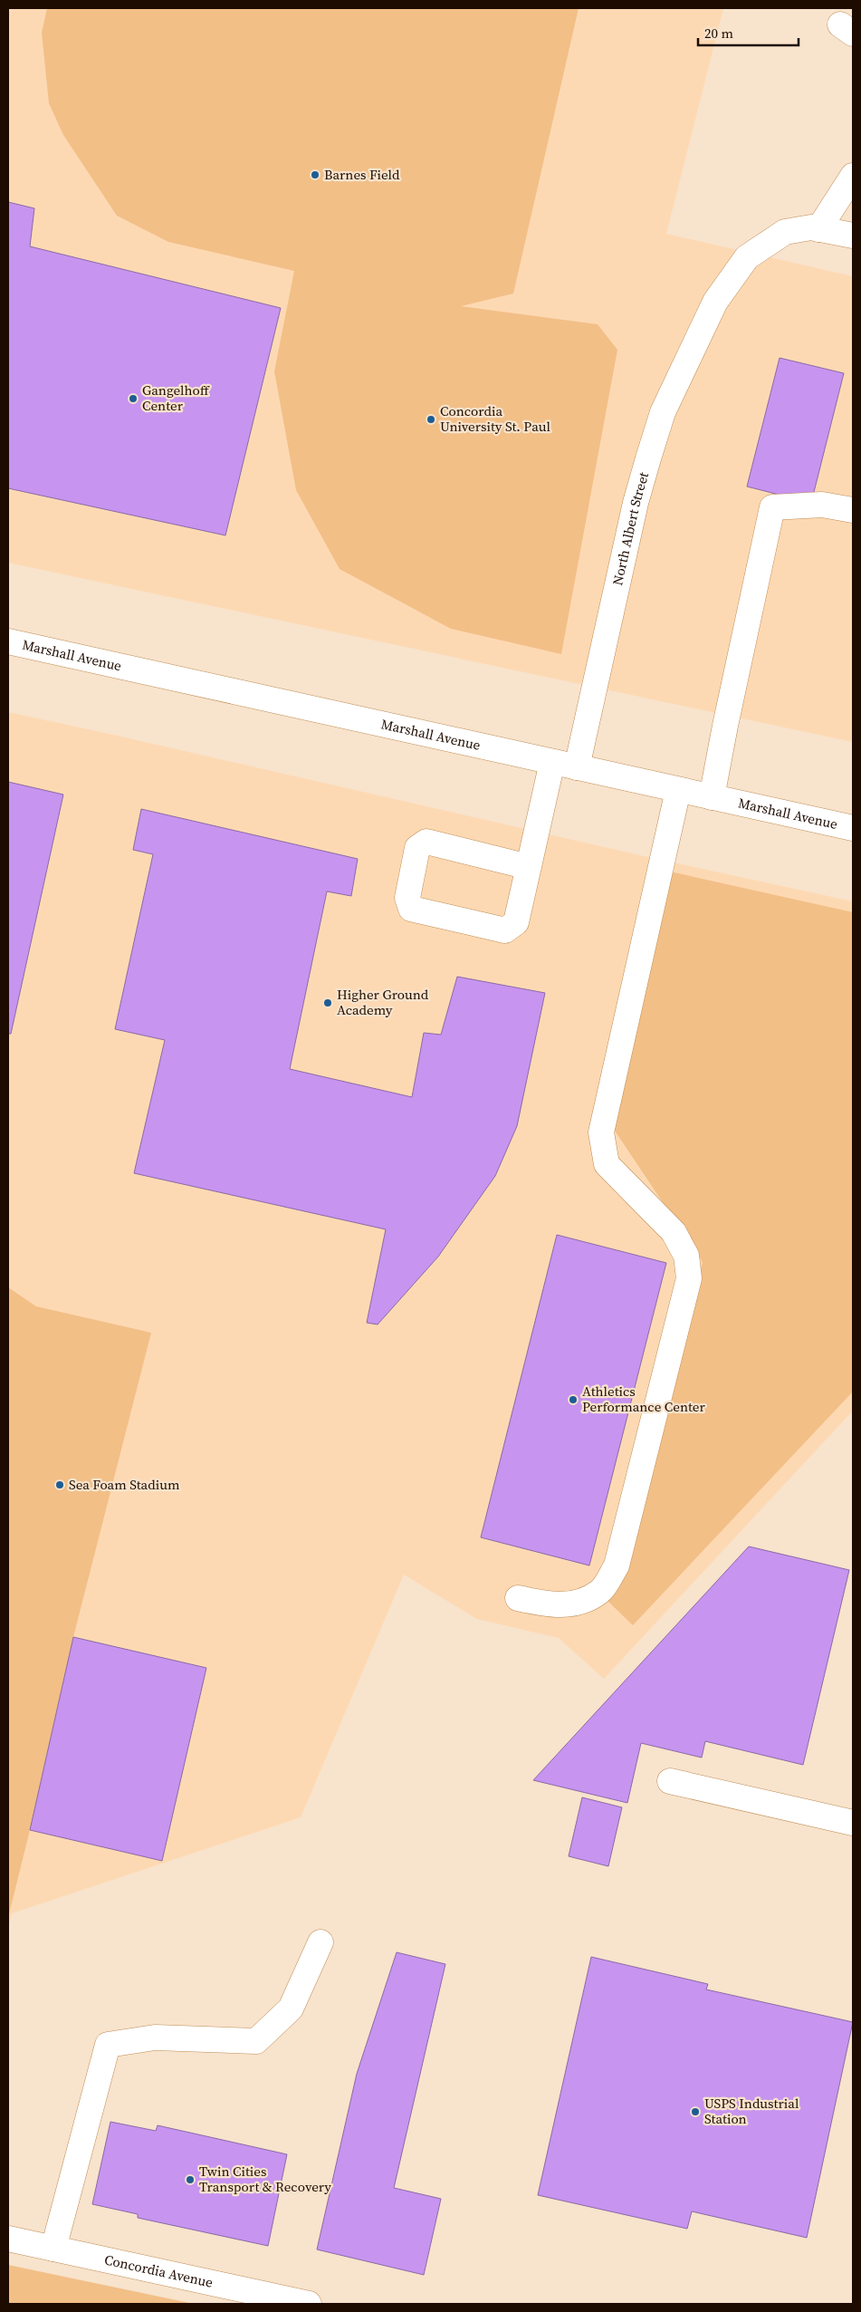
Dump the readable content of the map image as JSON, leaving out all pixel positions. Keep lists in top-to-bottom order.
{
  "streets": {
    "street": ["North Albert Street", "Marshall Avenue", "Concordia Avenue"]
  },
  "crossings": [
    ["North Albert Street", "Marshall Avenue"]
  ],
  "places": [
    "Barnes Field",
    "Gangelhoff Center",
    "Concordia University St. Paul",
    "Higher Ground Academy",
    "Athletics Performance Center",
    "Sea Foam Stadium",
    "USPS Industrial Station",
    "Twin Cities Transport & Recovery"
  ],
  "scale_bar": "20 m"
}
